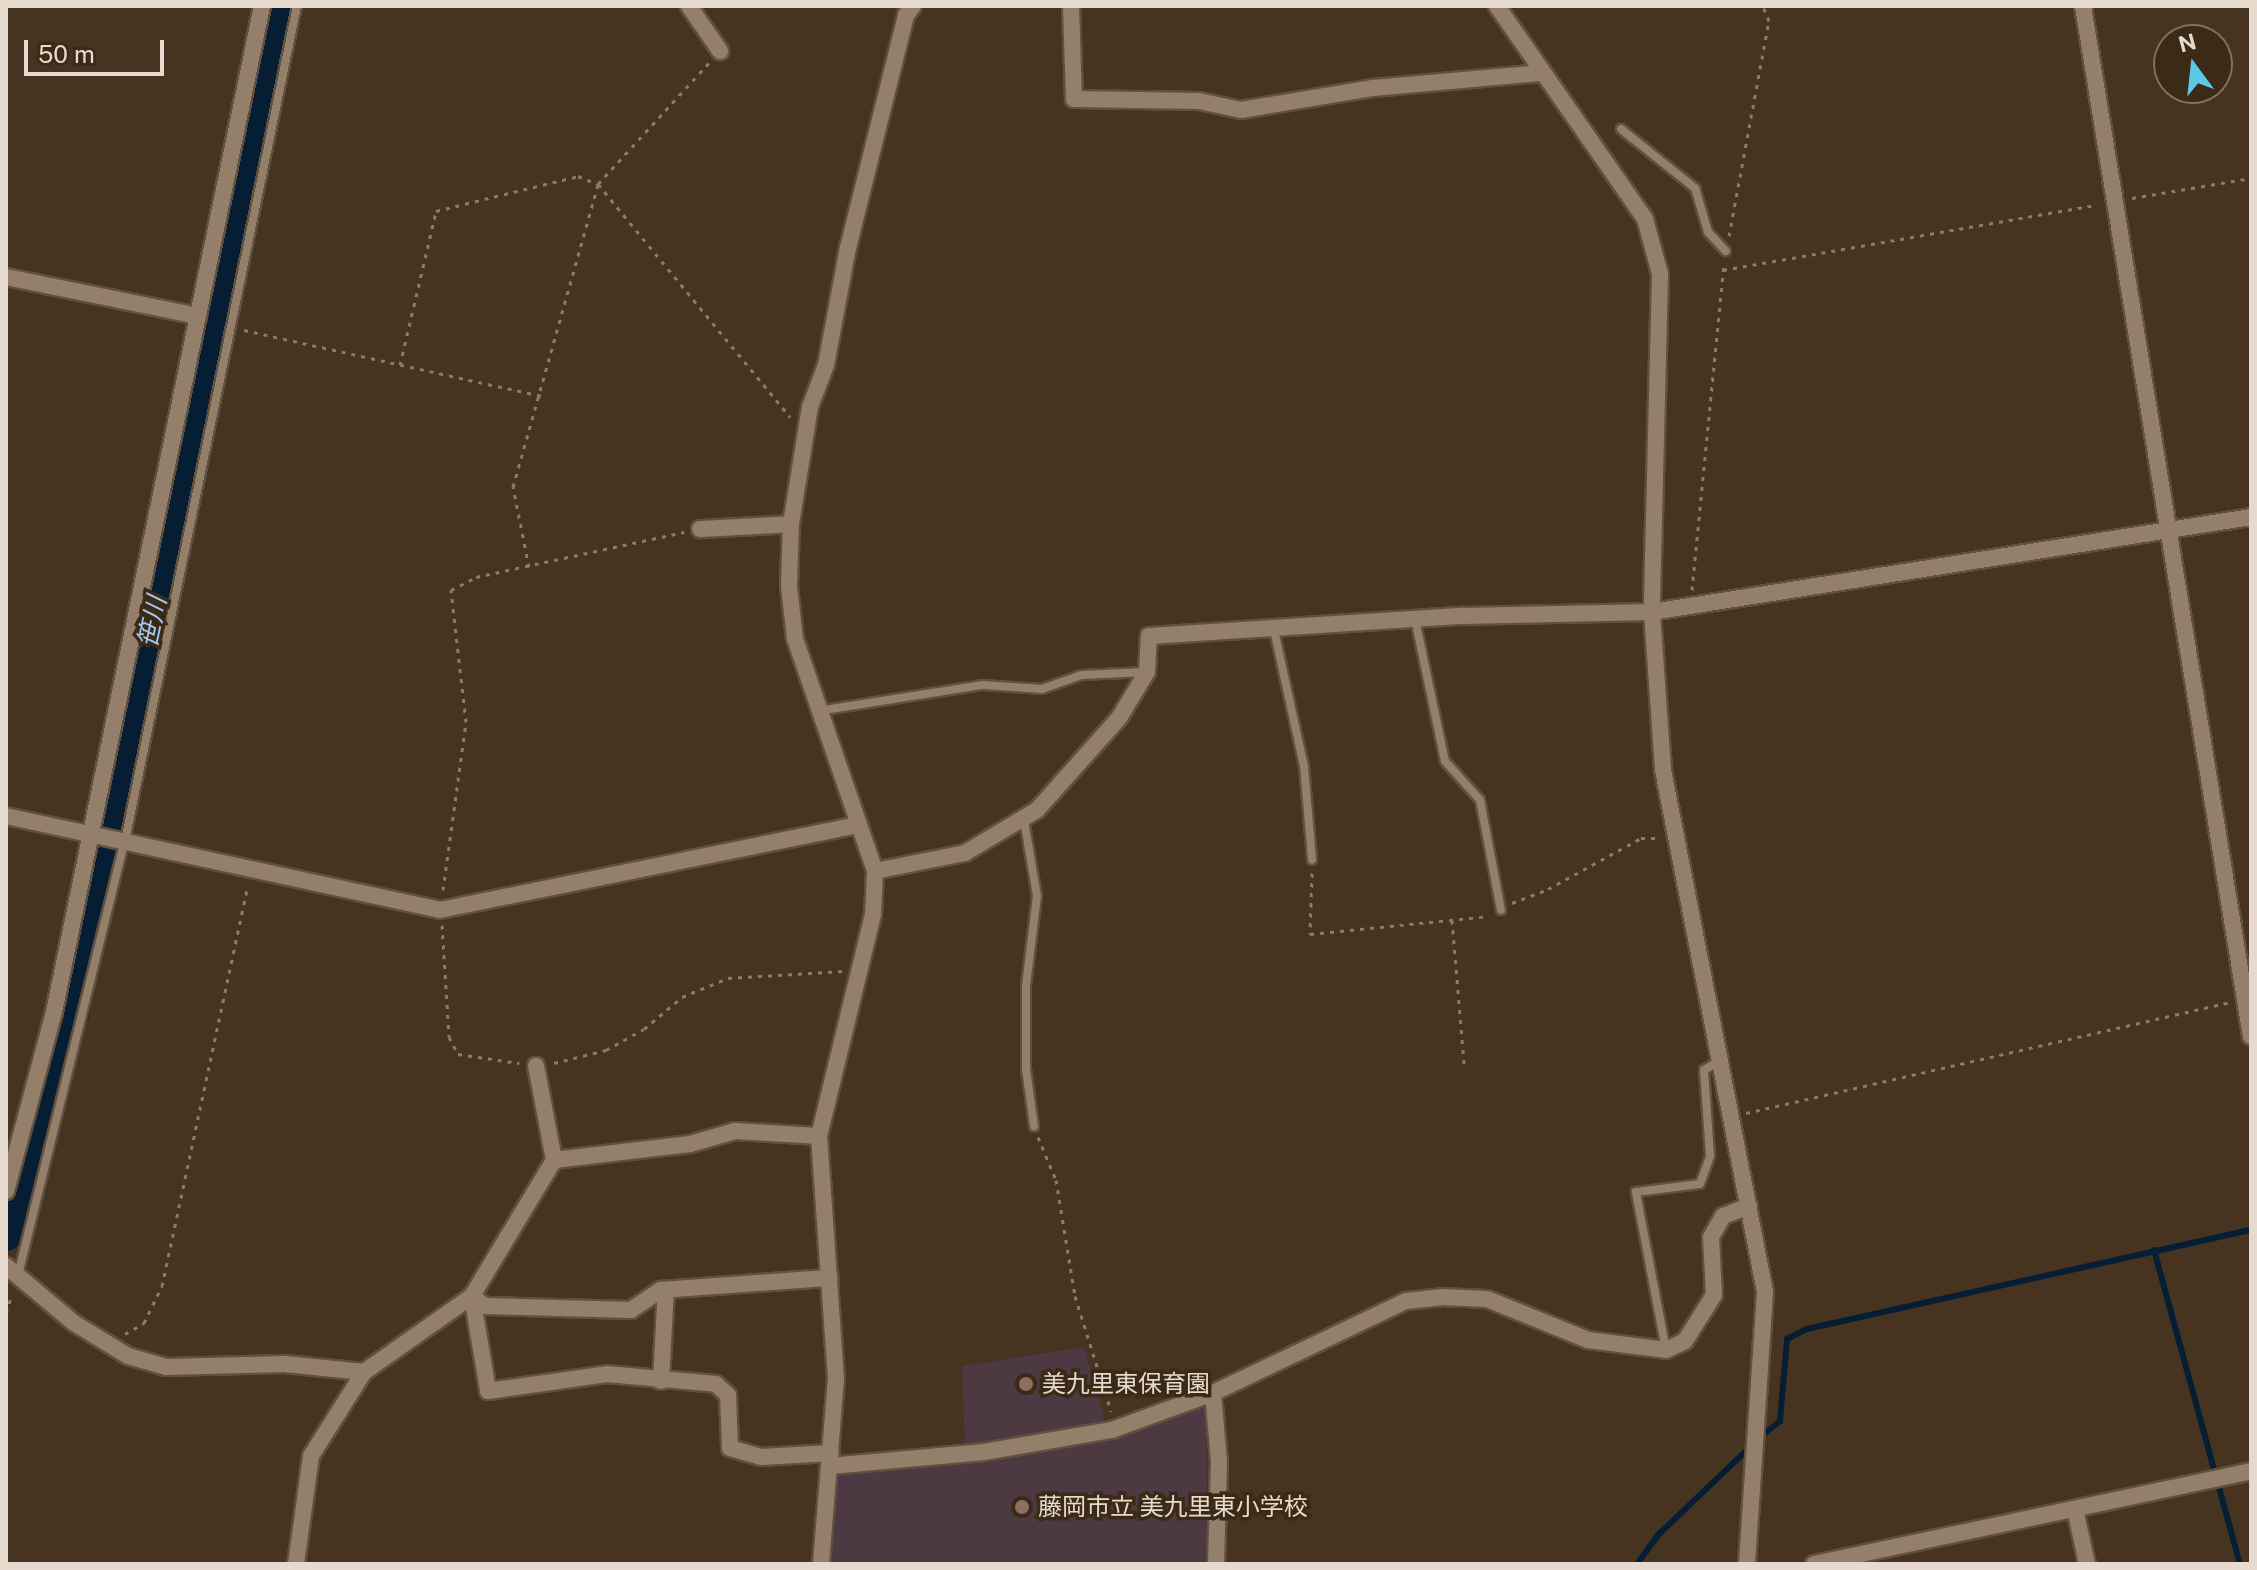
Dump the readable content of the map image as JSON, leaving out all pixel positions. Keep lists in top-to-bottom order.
{
  "water": ["笹川"],
  "places": ["美九里東保育園", "藤岡市立 美九里東小学校"],
  "scale_bar": "50 m",
  "north": "top"
}
